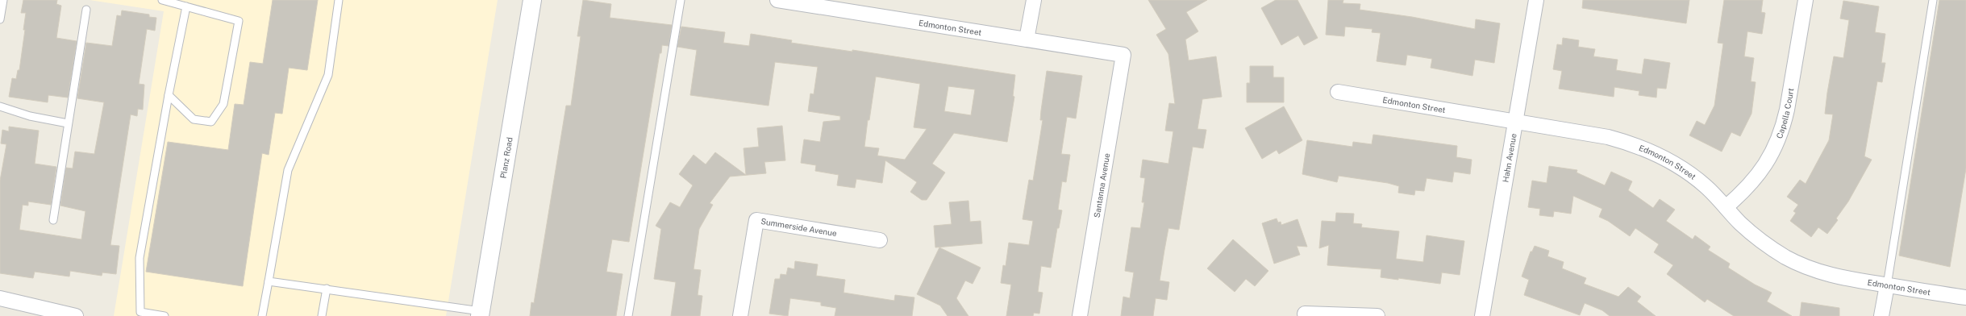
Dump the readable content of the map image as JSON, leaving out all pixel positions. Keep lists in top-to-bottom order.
{
  "streets": {
    "street": [
      "Edmonton Street",
      "Capella Court",
      "Planz Road",
      "Hahn Avenue",
      "Santanna Avenue",
      "Summerside Avenue"
    ]
  },
  "crossings": [
    ["Edmonton Street", "Capella Court"],
    ["Edmonton Street", "Hahn Avenue"],
    ["Edmonton Street", "Santanna Avenue"]
  ]
}
